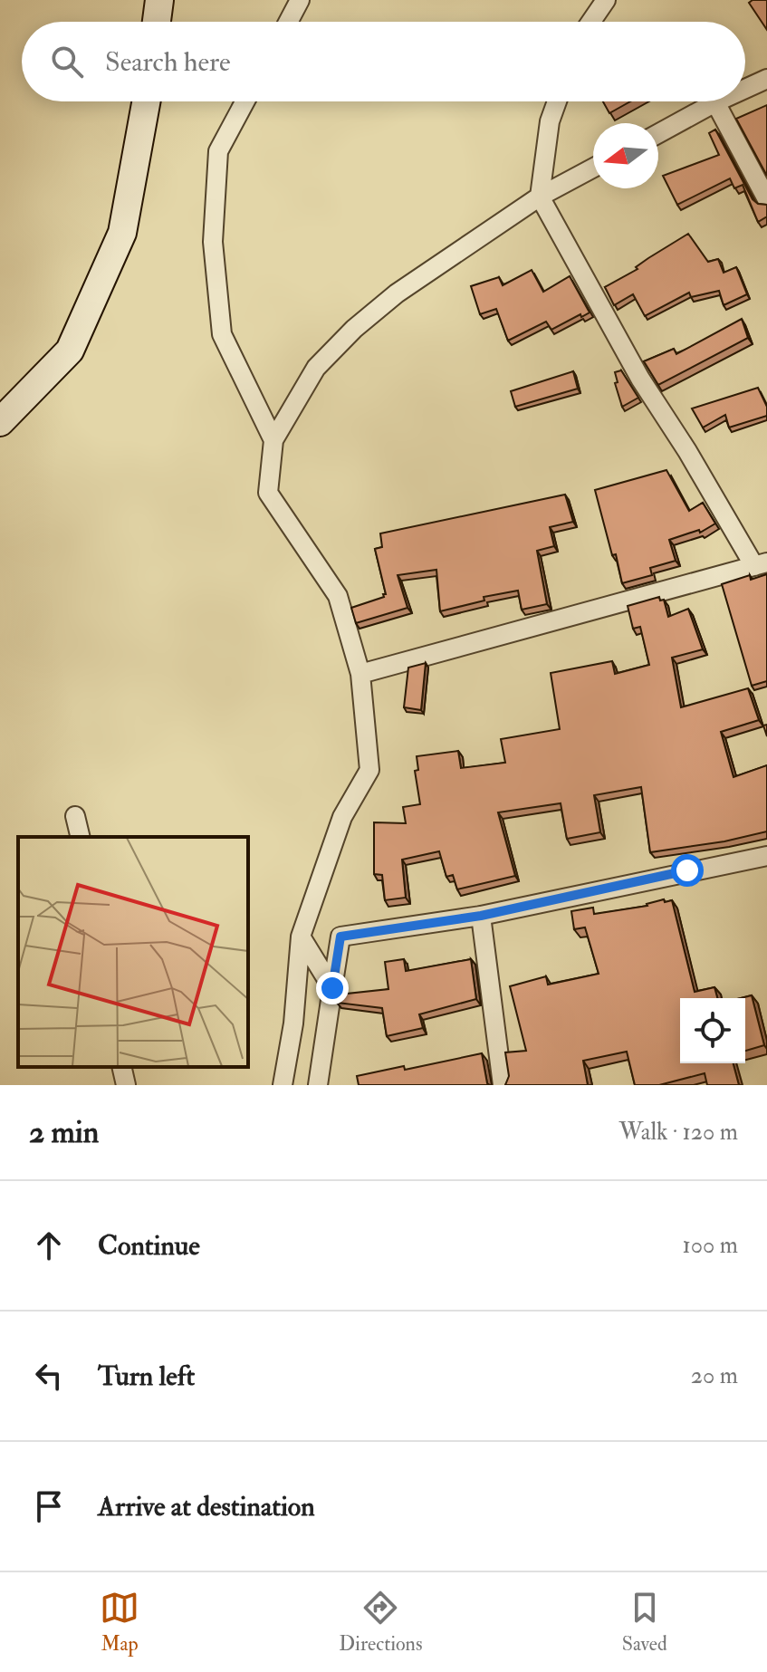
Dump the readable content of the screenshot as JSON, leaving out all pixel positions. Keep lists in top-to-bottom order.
{
  "north": "left",
  "page": {
    "search": "Search here",
    "heading": ["2 min", "Walk · 120 m"],
    "list": [
      ["Continue", "100 m"],
      ["Turn left", "20 m"],
      "Arrive at destination"
    ],
    "nav": ["Map", "Directions", "Saved"]
  }
}
